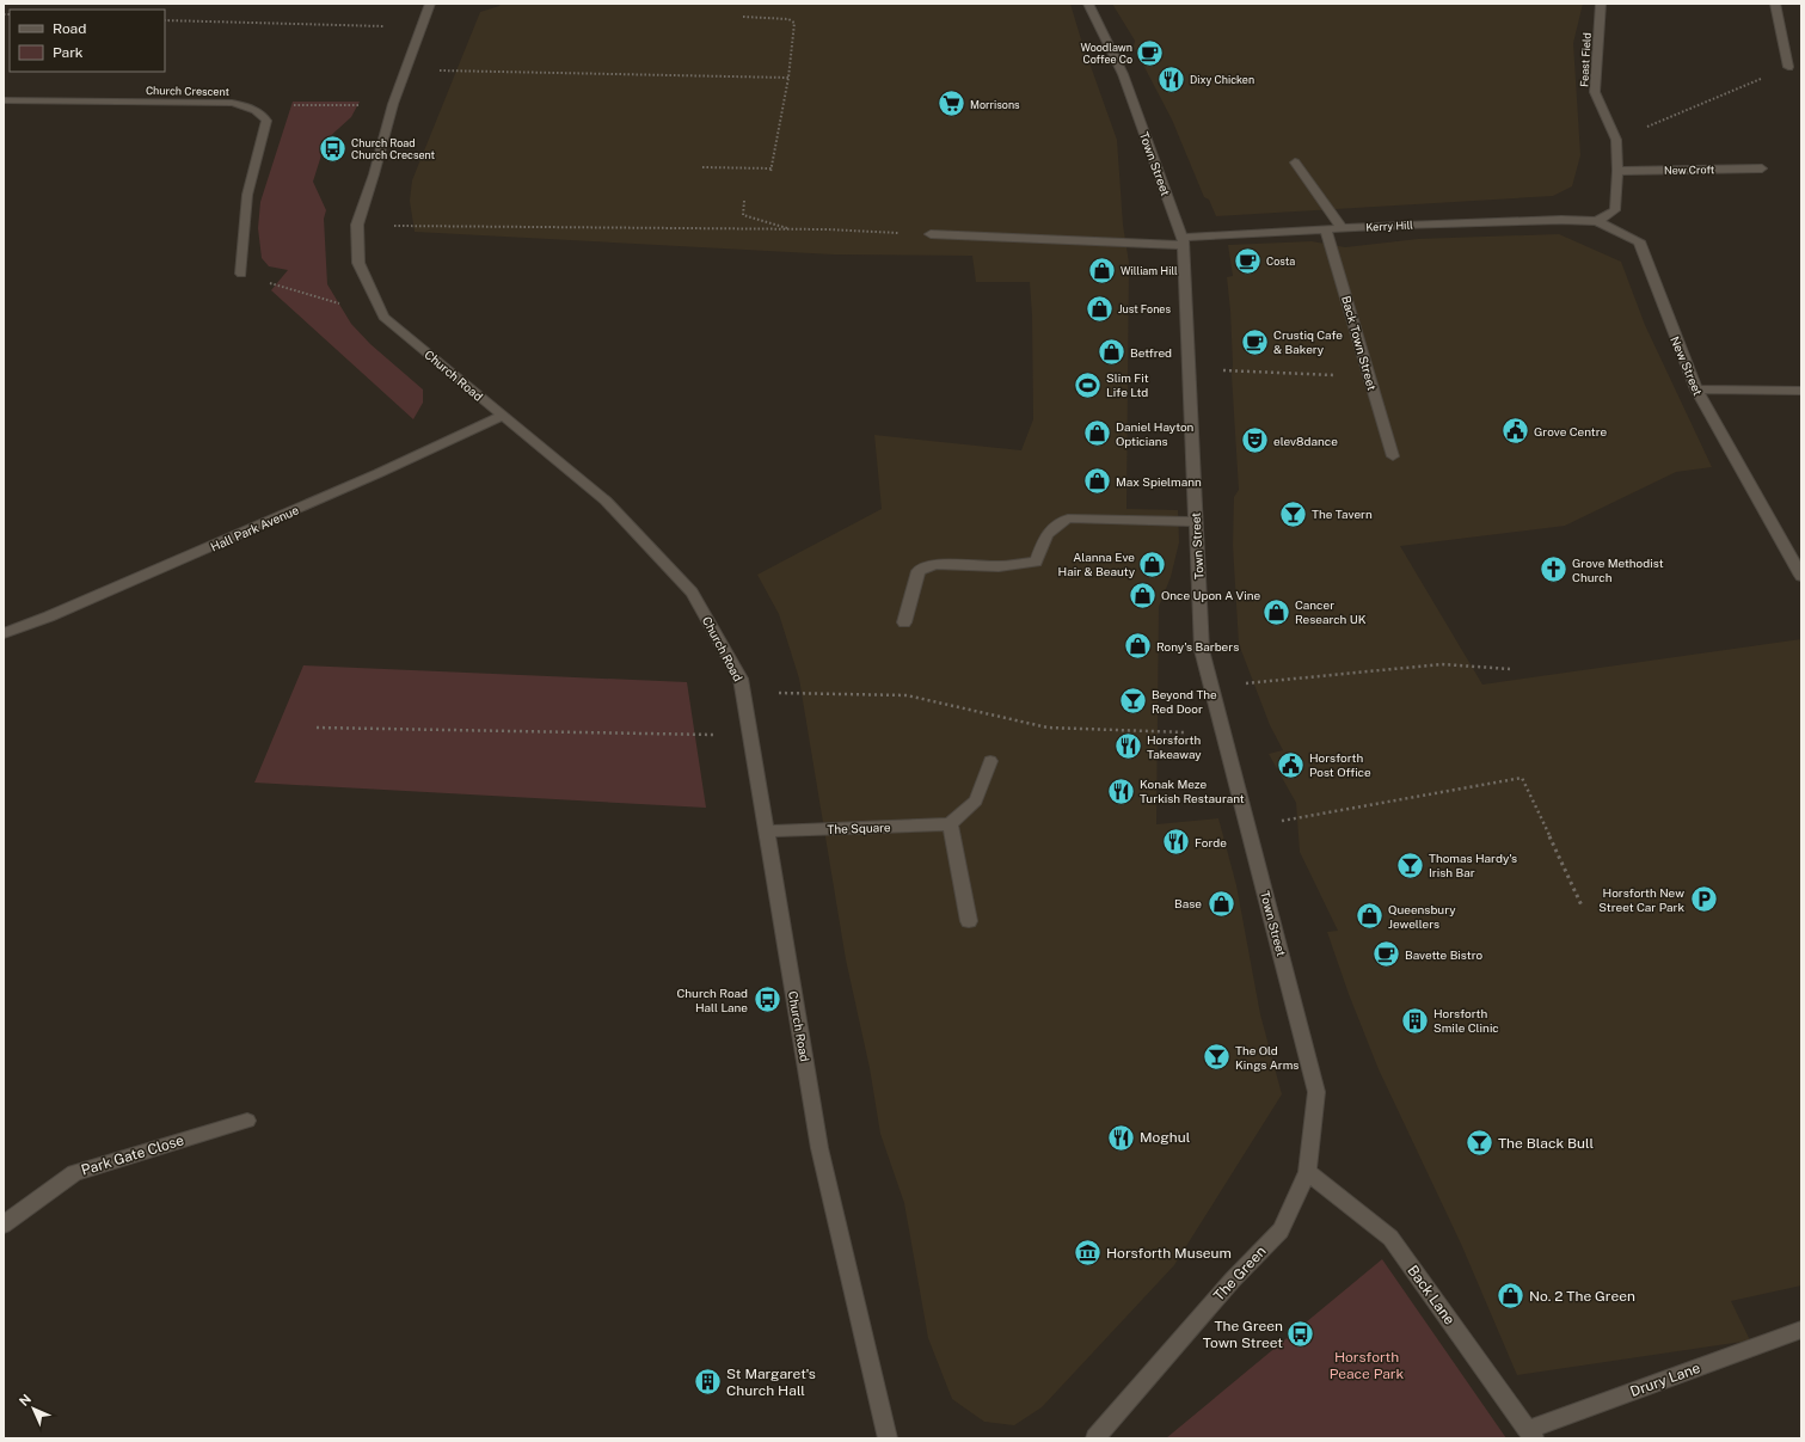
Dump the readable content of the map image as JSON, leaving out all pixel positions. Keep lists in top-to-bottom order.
{
  "streets": {
    "street": [
      "Feast Field",
      "Church Crescent",
      "Town Street",
      "New Croft",
      "Kerry Hill",
      "Back Town Street",
      "New Street",
      "Church Road",
      "Hall Park Avenue",
      "The Square",
      "Park Gate Close",
      "The Green",
      "Back Lane",
      "Drury Lane"
    ]
  },
  "crossings": [
    ["Feast Field", "New Croft"],
    ["Town Street", "Kerry Hill"],
    ["Town Street", "The Green"],
    ["Kerry Hill", "Back Town Street"],
    ["Kerry Hill", "New Street"],
    ["Church Road", "Hall Park Avenue"],
    ["Church Road", "The Square"],
    ["The Green", "Back Lane"],
    ["Back Lane", "Drury Lane"]
  ],
  "parks": ["Horsforth Peace Park"],
  "places": {
    "cafe": [
      "Woodlawn Coffee Co",
      "Costa",
      "Crustiq Cafe & Bakery",
      "Bavette Bistro"
    ],
    "restaurant": [
      "Dixy Chicken",
      "Horsforth Takeaway",
      "Konak Meze Turkish Restaurant",
      "Forde",
      "Moghul"
    ],
    "supermarket": ["Morrisons"],
    "bus stop": ["Church Road Church Crecsent", "Church Road Hall Lane", "The Green Town Street"],
    "shop": [
      "William Hill",
      "Just Fones",
      "Betfred",
      "Daniel Hayton Opticians",
      "Max Spielmann",
      "Alanna Eve Hair & Beauty",
      "Once Upon A Vine",
      "Cancer Research UK",
      "Rony's Barbers",
      "Base",
      "Queensbury Jewellers",
      "No. 2 The Green"
    ],
    "sports": ["Slim Fit Life Ltd"],
    "public building": ["Grove Centre", "Horsforth Post Office"],
    "theatre": ["elev8dance"],
    "bar": [
      "The Tavern",
      "Beyond The Red Door",
      "Thomas Hardy's Irish Bar",
      "The Old Kings Arms",
      "The Black Bull"
    ],
    "church": ["Grove Methodist Church"],
    "parking": ["Horsforth New Street Car Park"],
    "building": ["Horsforth Smile Clinic", "St Margaret's Church Hall"],
    "museum": ["Horsforth Museum"]
  },
  "legend": ["Road", "Park"],
  "north": "top left"
}
